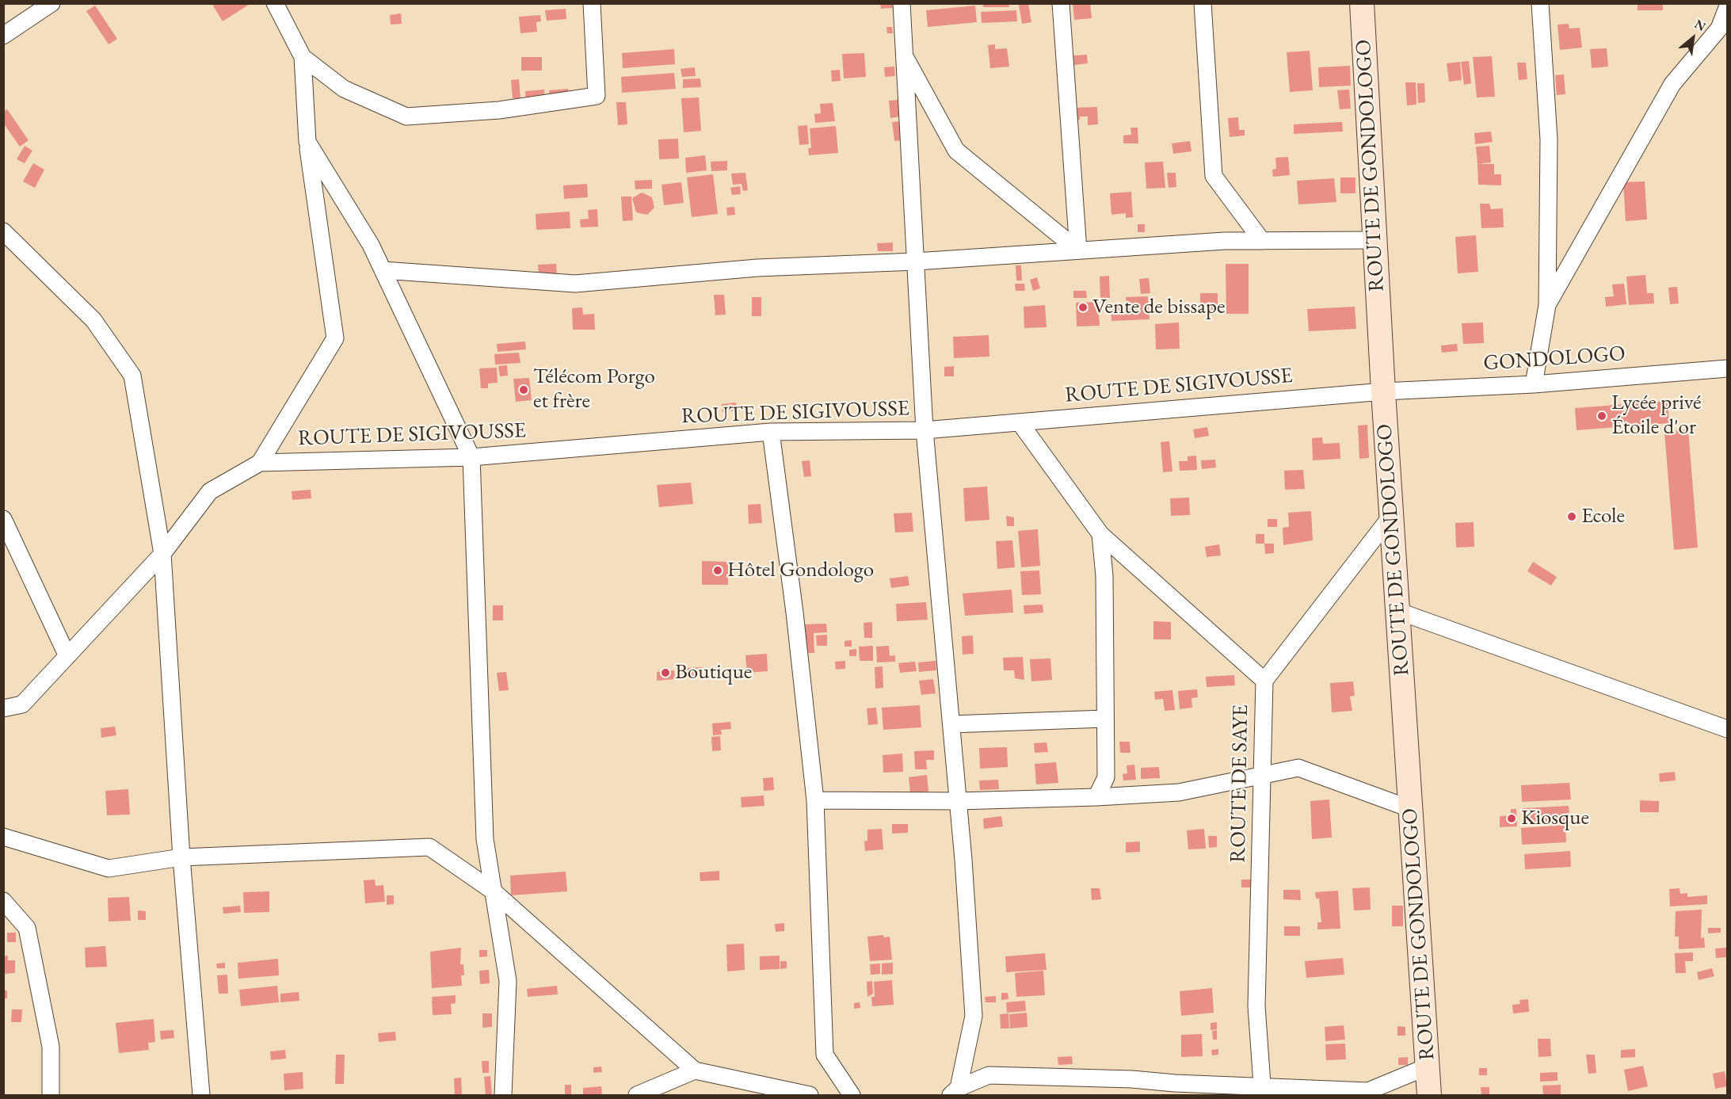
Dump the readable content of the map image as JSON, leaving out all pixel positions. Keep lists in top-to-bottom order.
{
  "streets": {
    "street": [
      "ROUTE DE GONDOLOGO",
      "GONDOLOGO",
      "ROUTE DE SIGIVOUSSE",
      "ROUTE DE SAYE"
    ]
  },
  "crossings": [
    ["ROUTE DE GONDOLOGO", "GONDOLOGO"],
    ["ROUTE DE GONDOLOGO", "ROUTE DE SIGIVOUSSE"],
    ["ROUTE DE GONDOLOGO", "ROUTE DE SAYE"],
    ["GONDOLOGO", "ROUTE DE SIGIVOUSSE"]
  ],
  "places": [
    "Vente de bissape",
    "Télécom Porgo et frère",
    "Lycée privé Étoile d'or",
    "Ecole",
    "Hôtel Gondologo",
    "Boutique",
    "Kiosque"
  ],
  "north": "top right"
}
